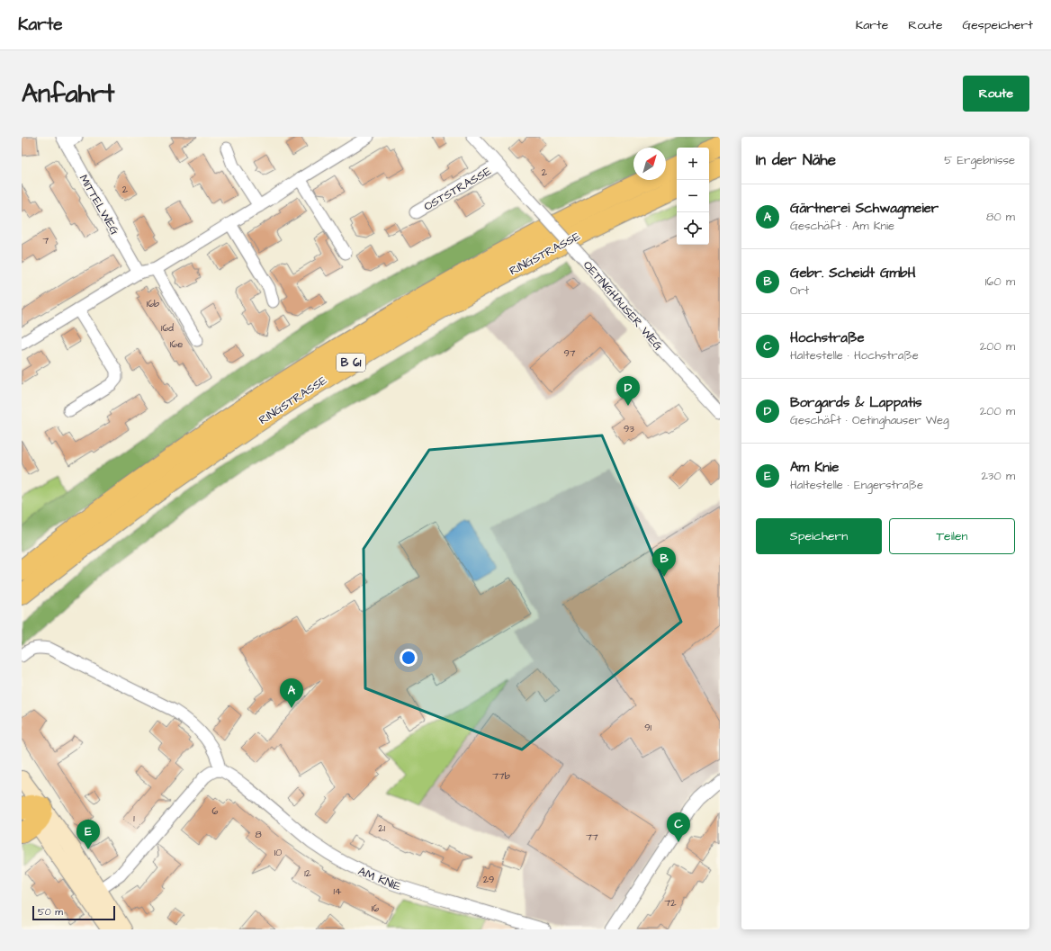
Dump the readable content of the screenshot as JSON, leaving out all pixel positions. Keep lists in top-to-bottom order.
{
  "streets": {
    "highway": ["RINGSTRASSE", "B 61"],
    "street": [
      "OSTSTRASSE",
      "MITTELWEG",
      "OETINGHAUSER WEG",
      "AM KNIE"
    ]
  },
  "crossings": [
    ["OSTSTRASSE", "OETINGHAUSER WEG"]
  ],
  "house_numbers": [
    "2",
    "2",
    "7",
    "16b",
    "16d",
    "16e",
    "97",
    "93",
    "91",
    "77b",
    "6",
    "1",
    "21",
    "8",
    "77",
    "10",
    "12",
    "29",
    "14",
    "72",
    "16"
  ],
  "scale_bar": "50 m",
  "north": "top right",
  "page": {
    "header": "Karte",
    "nav": ["Karte", "Route", "Gespeichert"],
    "buttons": [
      "Route",
      ["Speichern", "Teilen"]
    ],
    "title": "Anfahrt",
    "heading": ["In der Nähe", "5 Ergebnisse"],
    "map_buttons": ["+", "−"],
    "list": [
      {
        "mark": "A",
        "name": "Gärtnerei Schwagmeier",
        "note": "Geschäft · Am Knie",
        "value": "80 m"
      },
      {
        "mark": "B",
        "name": "Gebr. Scheidt GmbH",
        "note": "Ort",
        "value": "160 m"
      },
      {
        "mark": "C",
        "name": "Hochstraße",
        "note": "Haltestelle · Hochstraße",
        "value": "200 m"
      },
      {
        "mark": "D",
        "name": "Borgards & Lappatis",
        "note": "Geschäft · Oetinghauser Weg",
        "value": "200 m"
      },
      {
        "mark": "E",
        "name": "Am Knie",
        "note": "Haltestelle · Engerstraße",
        "value": "230 m"
      }
    ],
    "pins": [
      "D",
      "B",
      "A",
      "C",
      "E"
    ],
    "scale": "50 m"
  }
}
